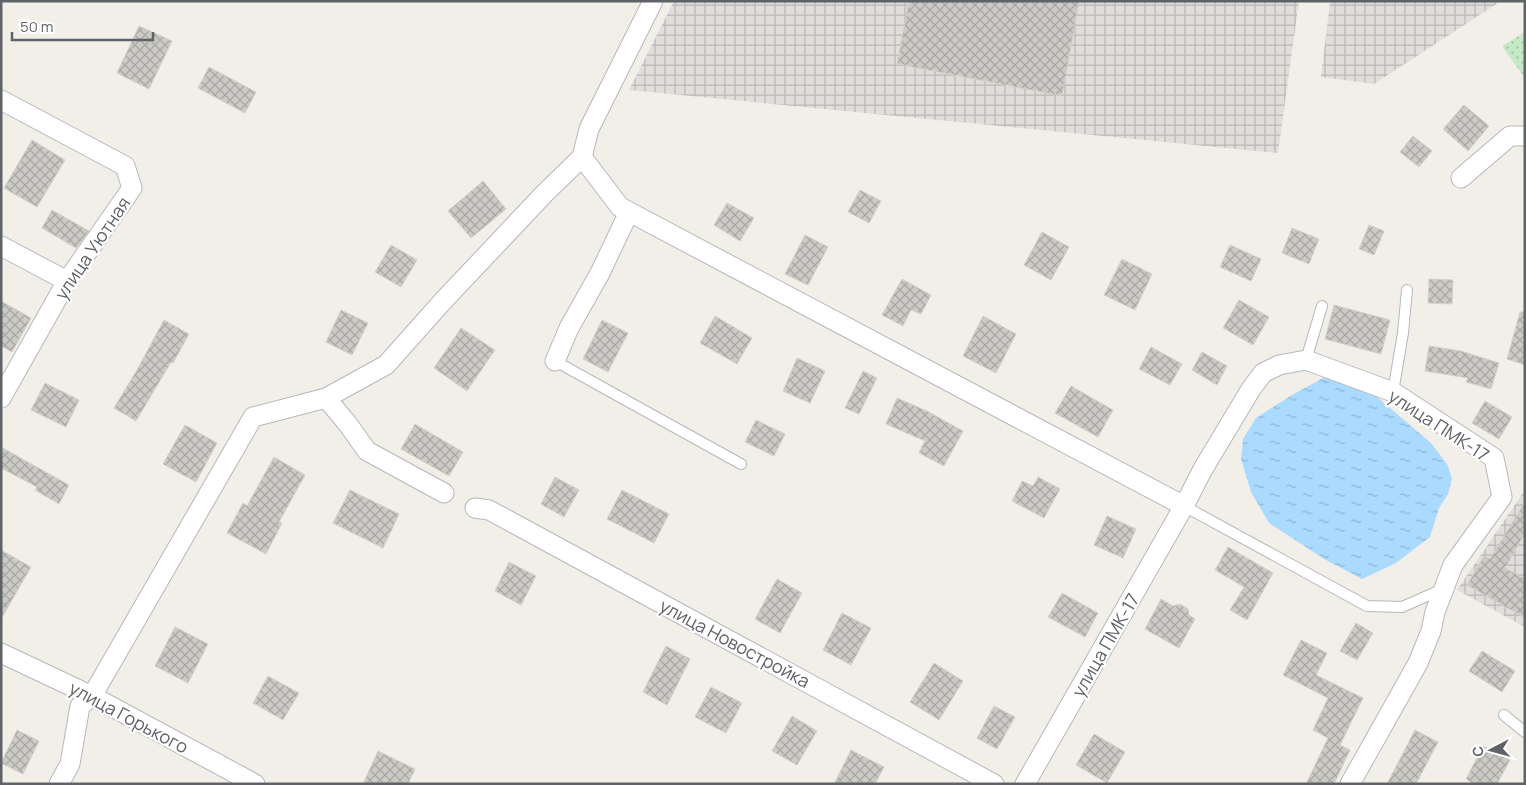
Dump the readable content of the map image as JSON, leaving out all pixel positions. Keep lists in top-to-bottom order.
{
  "streets": {
    "street": [
      "улица Уютная",
      "улица ПМК-17",
      "улица Новостройка",
      "улица Горького"
    ]
  },
  "scale_bar": "50 m",
  "north": "left"
}
